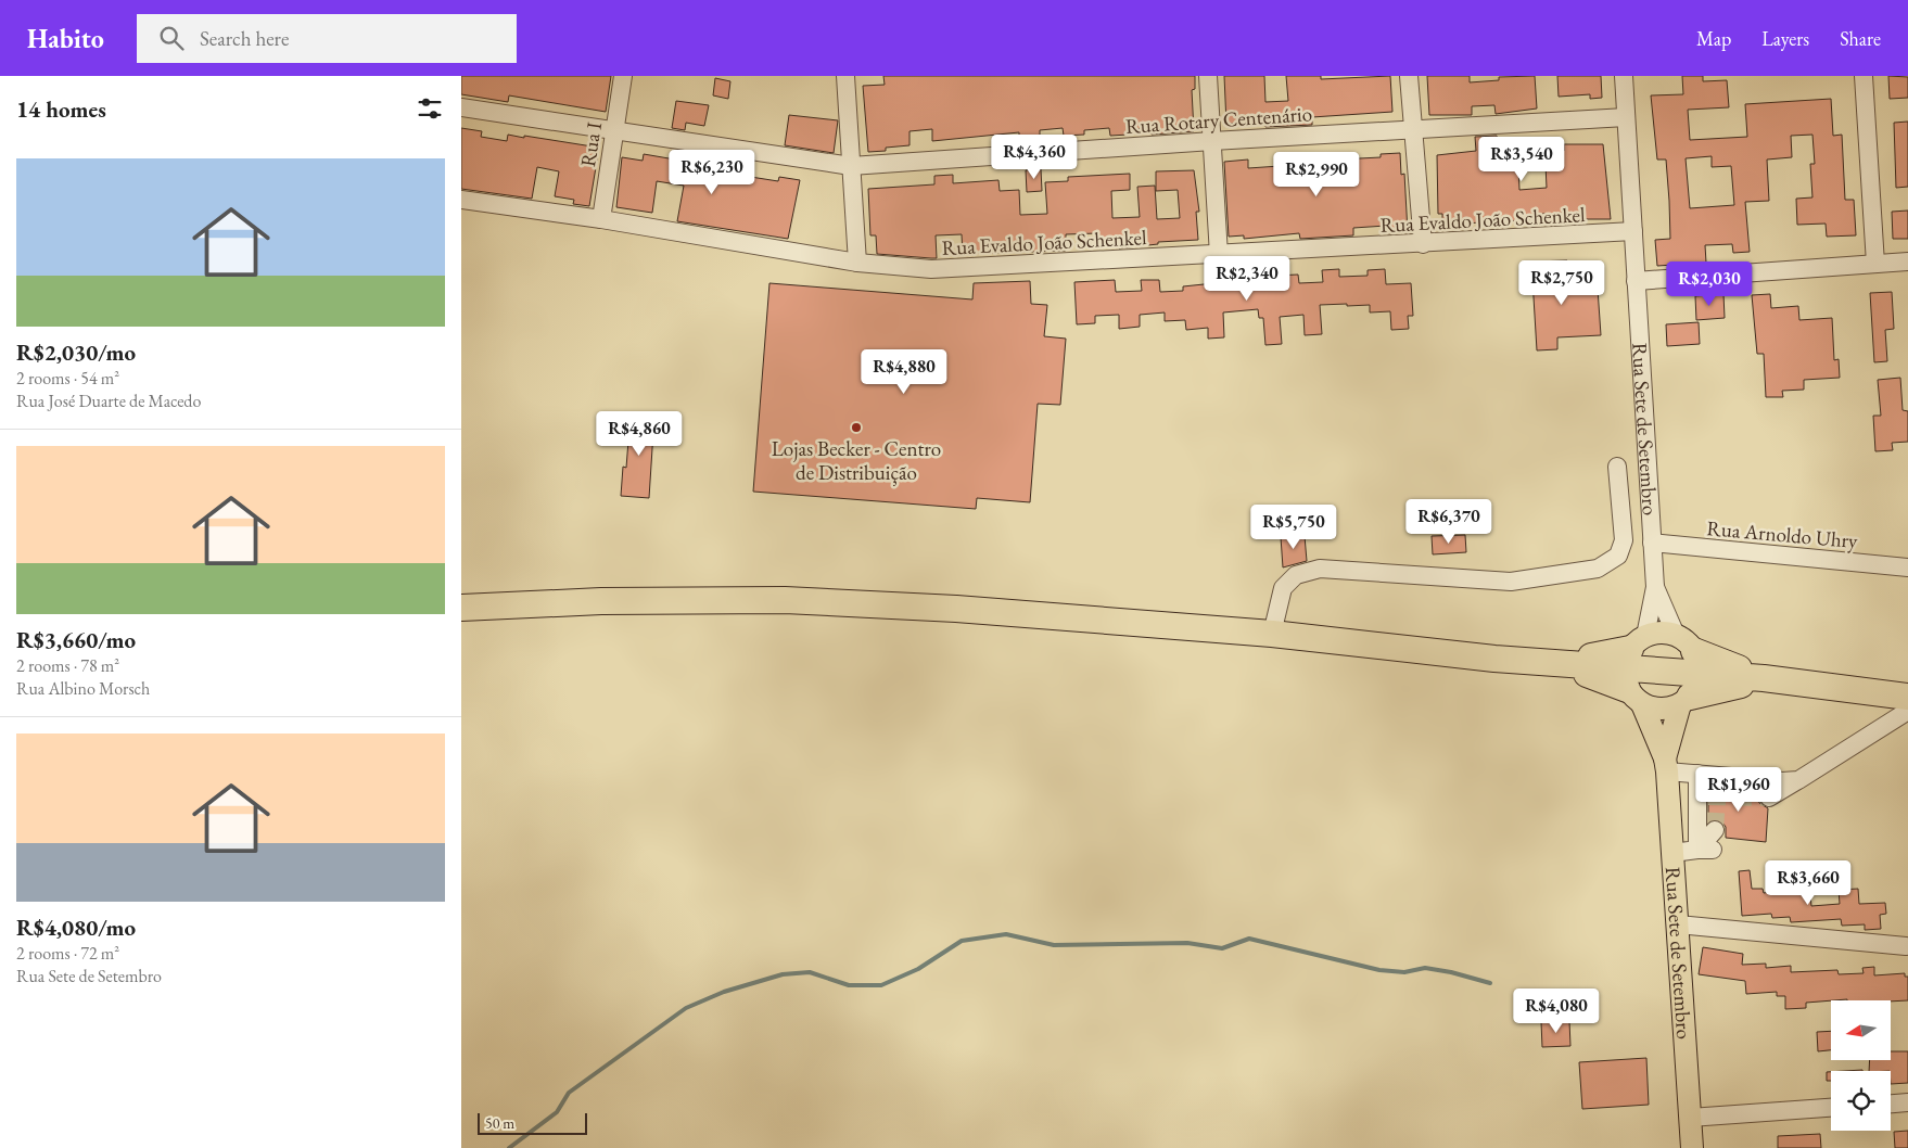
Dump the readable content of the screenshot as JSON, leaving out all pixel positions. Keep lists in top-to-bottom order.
{
  "streets": {
    "main road": ["Rua Sete de Setembro"],
    "street": [
      "Rua Rotary Centenário",
      "Rua I",
      "Rua Evaldo João Schenkel",
      "Rua Arnoldo Uhry"
    ]
  },
  "crossings": [
    ["Rua Rotary Centenário", "Rua I"],
    ["Rua Rotary Centenário", "Rua Sete de Setembro"],
    ["Rua I", "Rua Evaldo João Schenkel"],
    ["Rua Evaldo João Schenkel", "Rua Sete de Setembro"],
    ["Rua Sete de Setembro", "Rua Arnoldo Uhry"]
  ],
  "places": ["Lojas Becker - Centro de Distribuição"],
  "scale_bar": "50 m",
  "north": "left",
  "page": {
    "header": "Habito",
    "search": "Search here",
    "nav": ["Map", "Layers", "Share"],
    "heading": "14 homes",
    "price": [
      "R$4,360",
      "R$3,540",
      "R$6,230",
      "R$2,990",
      "R$2,340",
      "R$2,750",
      "R$2,030",
      "R$4,880",
      "R$4,860",
      "R$6,370",
      "R$5,750",
      "R$1,960",
      "R$3,660",
      "R$4,080"
    ],
    "list": [
      {
        "name": "R$2,030/mo",
        "note": "2 rooms · 54 m² · Rua José Duarte de Macedo"
      },
      {
        "name": "R$3,660/mo",
        "note": "2 rooms · 78 m² · Rua Albino Morsch"
      },
      {
        "name": "R$4,080/mo",
        "note": "2 rooms · 72 m² · Rua Sete de Setembro"
      }
    ],
    "scale": "50 m"
  }
}
